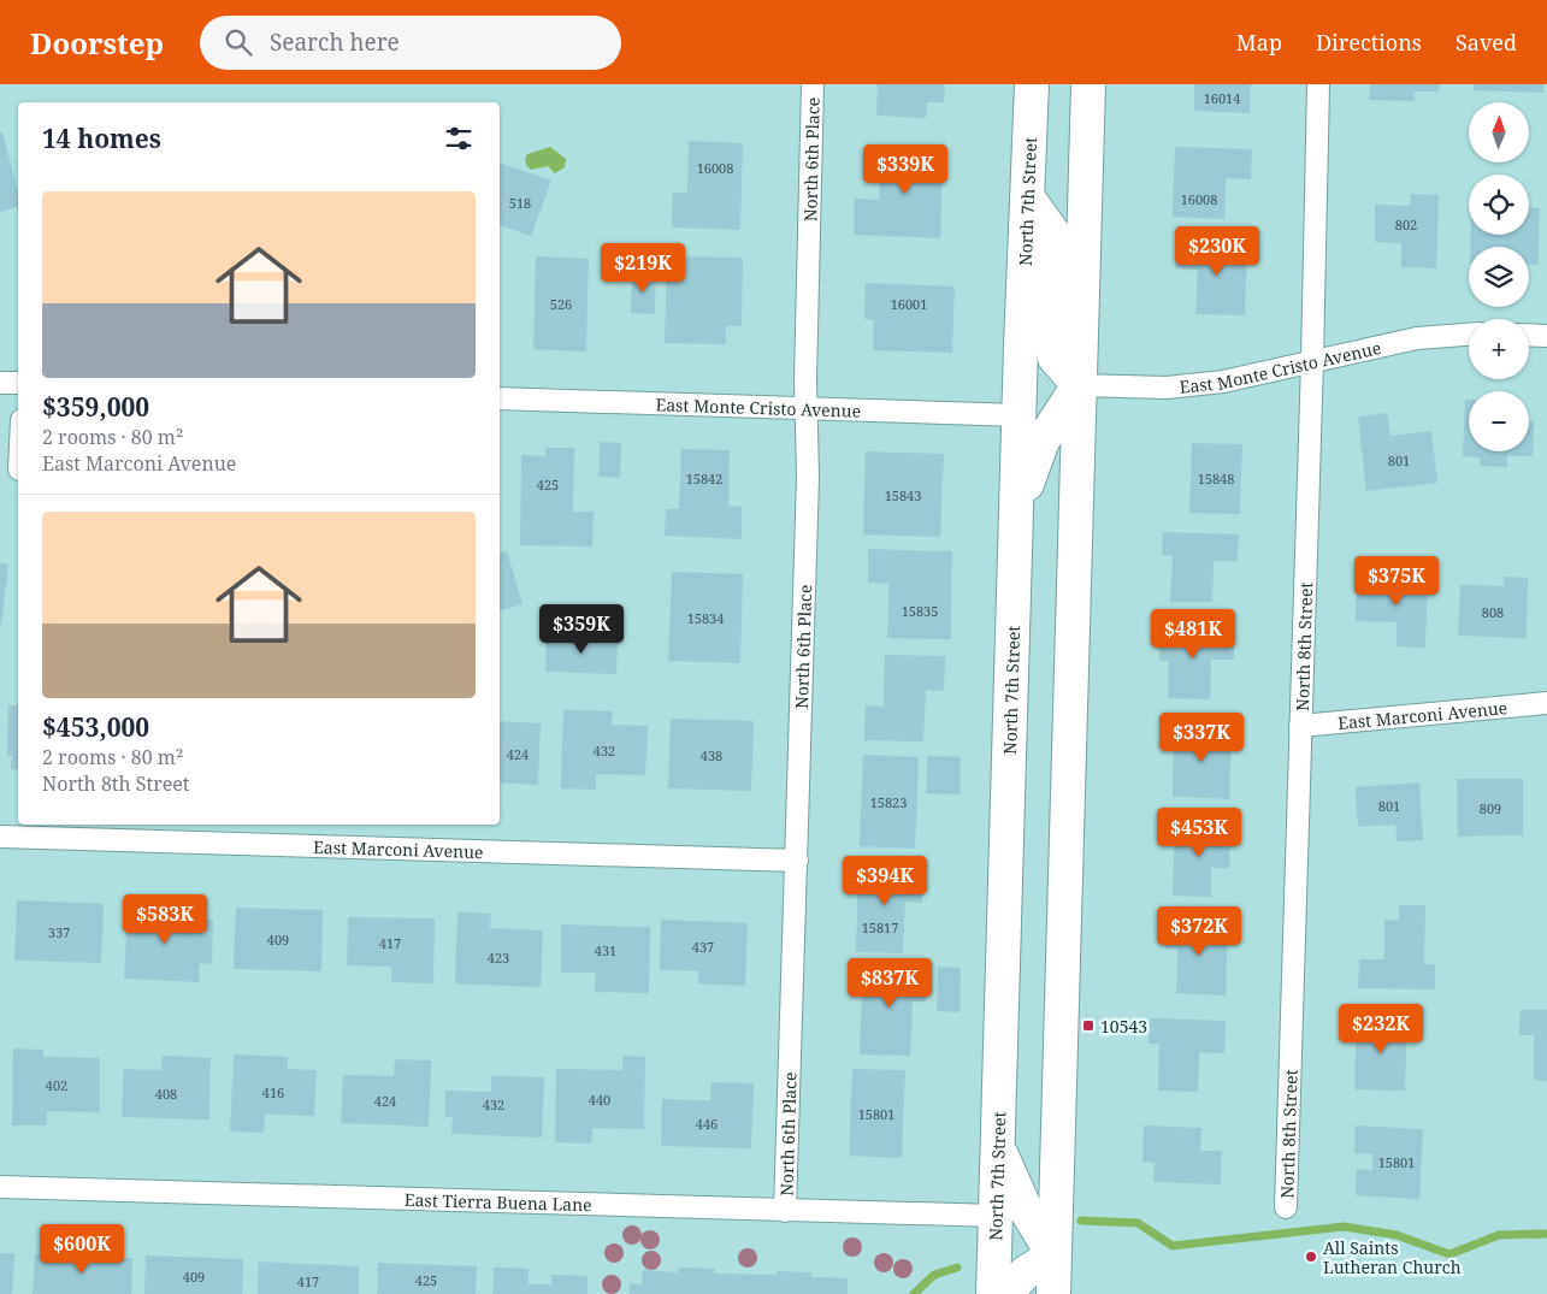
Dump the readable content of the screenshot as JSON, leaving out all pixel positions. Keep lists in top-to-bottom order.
{
  "streets": {
    "main road": ["North 7th Street"],
    "street": [
      "North 6th Place",
      "East Monte Cristo Avenue",
      "North 8th Street",
      "East Marconi Avenue",
      "East Tierra Buena Lane"
    ]
  },
  "crossings": [
    ["North 6th Place", "East Monte Cristo Avenue"],
    ["North 6th Place", "East Marconi Avenue"],
    ["North 6th Place", "East Tierra Buena Lane"],
    ["North 7th Street", "East Monte Cristo Avenue"],
    ["North 7th Street", "East Tierra Buena Lane"],
    ["East Monte Cristo Avenue", "North 8th Street"],
    ["North 8th Street", "East Marconi Avenue"]
  ],
  "places": {
    "transit": ["10543"],
    "other": ["All Saints Lutheran Church"]
  },
  "house_numbers": [
    "16014",
    "16008",
    "16008",
    "518",
    "802",
    "526",
    "16001",
    "801",
    "15842",
    "15848",
    "425",
    "15843",
    "15835",
    "808",
    "15834",
    "432",
    "424",
    "438",
    "15823",
    "801",
    "809",
    "15817",
    "337",
    "409",
    "417",
    "437",
    "431",
    "423",
    "402",
    "416",
    "408",
    "440",
    "424",
    "432",
    "15801",
    "446",
    "15801",
    "409",
    "425",
    "417"
  ],
  "north": "top",
  "page": {
    "header": "Doorstep",
    "search": "Search here",
    "nav": ["Map", "Directions", "Saved"],
    "map_buttons": ["+", "−"],
    "heading": "14 homes",
    "price": [
      "$339K",
      "$230K",
      "$219K",
      "$375K",
      "$359K",
      "$481K",
      "$337K",
      "$453K",
      "$394K",
      "$583K",
      "$372K",
      "$837K",
      "$232K",
      "$600K"
    ],
    "list": [
      {
        "name": "$359,000",
        "note": "2 rooms · 80 m² · East Marconi Avenue"
      },
      {
        "name": "$453,000",
        "note": "2 rooms · 80 m² · North 8th Street"
      }
    ]
  }
}
